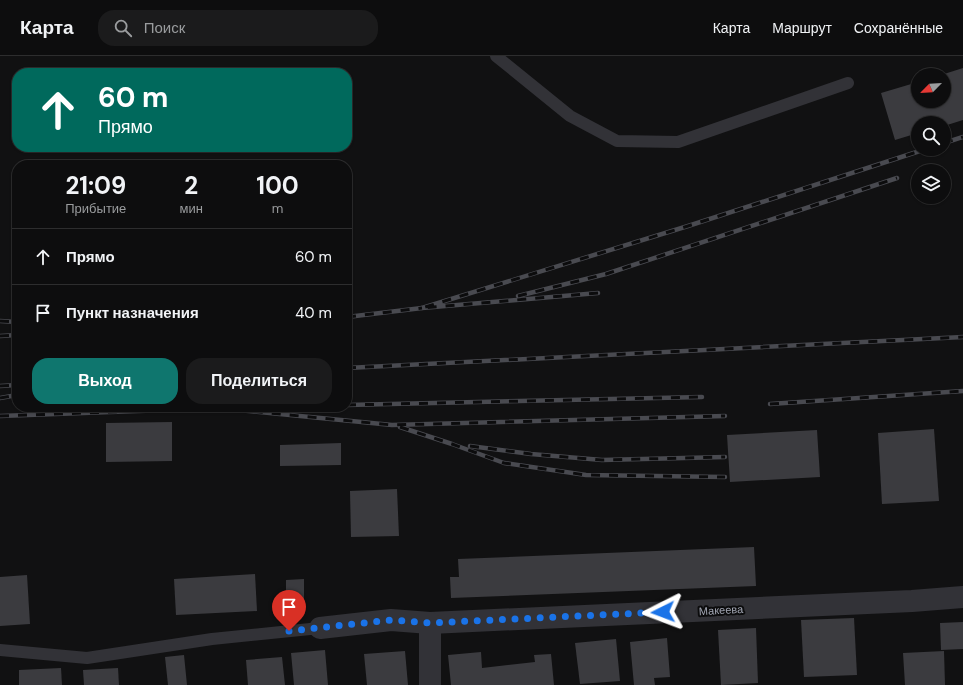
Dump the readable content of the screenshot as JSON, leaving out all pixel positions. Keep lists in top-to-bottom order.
{
  "streets": {
    "street": ["Макеева"]
  },
  "north": "bottom left",
  "page": {
    "header": "Карта",
    "search": "Поиск",
    "nav": ["Карта", "Маршрут", "Сохранённые"],
    "turn": ["60 m", "Прямо"],
    "eta": [
      "21:09",
      "Прибытие",
      "2",
      "мин",
      "100",
      "m"
    ],
    "list": [
      {
        "name": "Прямо",
        "value": "60 m"
      },
      {
        "name": "Пункт назначения",
        "value": "40 m"
      }
    ],
    "buttons": ["Выход", "Поделиться"]
  }
}
